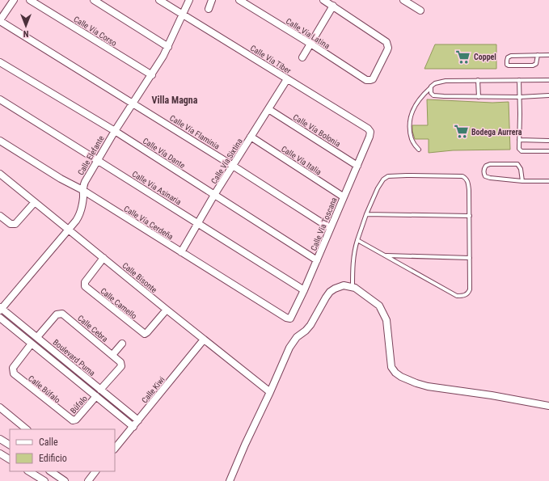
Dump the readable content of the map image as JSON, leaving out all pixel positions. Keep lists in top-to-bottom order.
{
  "streets": {
    "street": [
      "Calle Vía Corso",
      "Calle Vía Latina",
      "Calle Vía Tiber",
      "Calle Vía Bolonia",
      "Calle Vía Flaminia",
      "Calle Vía Dante",
      "Calle Elefante",
      "Calle Vía Italia",
      "Calle Vía Sixtina",
      "Calle Vía Asinaria",
      "Calle Vía Cerdeña",
      "Calle Vía Toscana",
      "Calle Bisonte",
      "Calle Camello",
      "Calle Cebra",
      "Boulevard Puma",
      "Calle Búfalo",
      "Calle Kiwi",
      "Búfalo"
    ]
  },
  "crossings": [
    ["Calle Vía Corso", "Calle Elefante"],
    ["Calle Vía Tiber", "Calle Elefante"],
    ["Calle Vía Tiber", "Calle Vía Sixtina"],
    ["Calle Vía Tiber", "Calle Vía Toscana"],
    ["Calle Vía Bolonia", "Calle Vía Sixtina"],
    ["Calle Vía Bolonia", "Calle Vía Toscana"],
    ["Calle Vía Flaminia", "Calle Elefante"],
    ["Calle Vía Flaminia", "Calle Vía Sixtina"],
    ["Calle Vía Flaminia", "Calle Vía Toscana"],
    ["Calle Vía Dante", "Calle Elefante"],
    ["Calle Vía Dante", "Calle Vía Sixtina"],
    ["Calle Vía Dante", "Calle Vía Toscana"],
    ["Calle Elefante", "Calle Vía Asinaria"],
    ["Calle Elefante", "Calle Vía Cerdeña"],
    ["Calle Elefante", "Calle Bisonte"],
    ["Calle Elefante", "Boulevard Puma"],
    ["Calle Vía Italia", "Calle Vía Sixtina"],
    ["Calle Vía Italia", "Calle Vía Toscana"],
    ["Calle Vía Sixtina", "Calle Vía Asinaria"],
    ["Calle Vía Sixtina", "Calle Vía Cerdeña"],
    ["Calle Vía Asinaria", "Calle Vía Toscana"],
    ["Calle Vía Cerdeña", "Calle Vía Toscana"],
    ["Calle Bisonte", "Calle Camello"],
    ["Calle Bisonte", "Calle Kiwi"],
    ["Calle Cebra", "Boulevard Puma"],
    ["Boulevard Puma", "Calle Búfalo"],
    ["Boulevard Puma", "Calle Kiwi"],
    ["Boulevard Puma", "Búfalo"],
    ["Calle Búfalo", "Búfalo"]
  ],
  "districts": ["Villa Magna"],
  "places": {
    "supermarket": ["Coppel", "Bodega Aurrera"]
  },
  "legend": ["Calle", "Edificio"],
  "north": "bottom"
}
